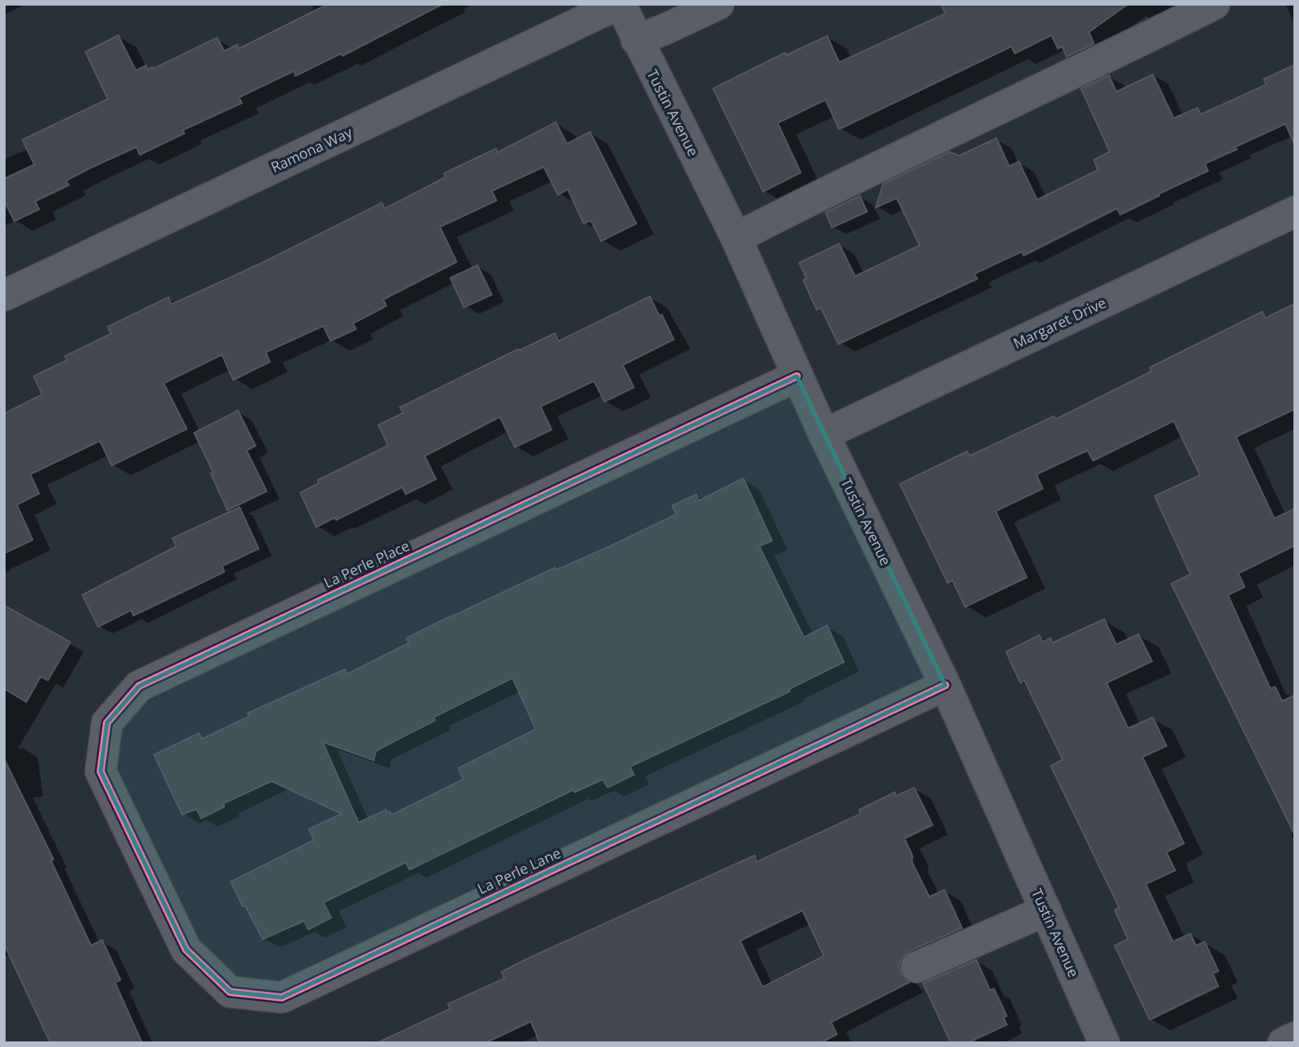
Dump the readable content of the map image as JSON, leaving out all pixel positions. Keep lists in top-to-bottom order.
{
  "streets": {
    "street": [
      "Tustin Avenue",
      "Ramona Way",
      "Margaret Drive",
      "La Perle Place",
      "La Perle Lane"
    ]
  },
  "crossings": [
    ["Tustin Avenue", "Ramona Way"],
    ["Tustin Avenue", "Margaret Drive"],
    ["Tustin Avenue", "La Perle Place"],
    ["Tustin Avenue", "La Perle Lane"],
    ["La Perle Place", "La Perle Lane"]
  ]
}
